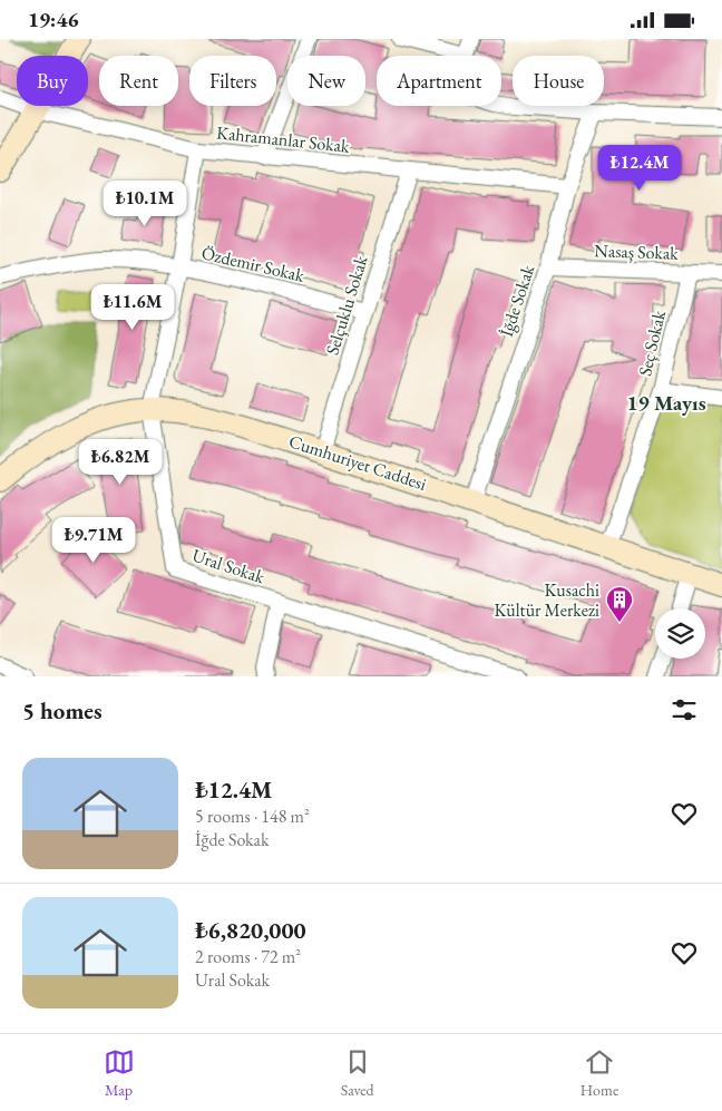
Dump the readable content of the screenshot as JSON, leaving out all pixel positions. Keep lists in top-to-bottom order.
{
  "streets": {
    "street": [
      "Kahramanlar Sokak",
      "Nasaş Sokak",
      "Özdemir Sokak",
      "İğde Sokak",
      "Selçuklu Sokak",
      "Seç Sokak",
      "Cumhuriyet Caddesi",
      "Ural Sokak"
    ]
  },
  "crossings": [
    ["Kahramanlar Sokak", "İğde Sokak"],
    ["Kahramanlar Sokak", "Selçuklu Sokak"],
    ["Kahramanlar Sokak", "Ural Sokak"],
    ["Nasaş Sokak", "İğde Sokak"],
    ["Nasaş Sokak", "Seç Sokak"],
    ["Özdemir Sokak", "Selçuklu Sokak"],
    ["Özdemir Sokak", "Ural Sokak"],
    ["İğde Sokak", "Cumhuriyet Caddesi"],
    ["Selçuklu Sokak", "Cumhuriyet Caddesi"],
    ["Seç Sokak", "Cumhuriyet Caddesi"],
    ["Cumhuriyet Caddesi", "Ural Sokak"]
  ],
  "districts": ["19 Mayıs"],
  "places": {
    "building": ["Kusachi Kültür Merkezi"]
  },
  "page": {
    "status": "19:46",
    "chip": [
      "Buy",
      "Rent",
      "Filters",
      "New",
      "Apartment",
      "House"
    ],
    "price": [
      "₺12.4M",
      "₺10.1M",
      "₺11.6M",
      "₺6.82M",
      "₺9.71M"
    ],
    "heading": "5 homes",
    "list": [
      {
        "name": "₺12.4M",
        "note": "5 rooms · 148 m² · İğde Sokak"
      },
      {
        "name": "₺6,820,000",
        "note": "2 rooms · 72 m² · Ural Sokak"
      }
    ],
    "tabs": ["Map", "Saved", "Home"]
  }
}
